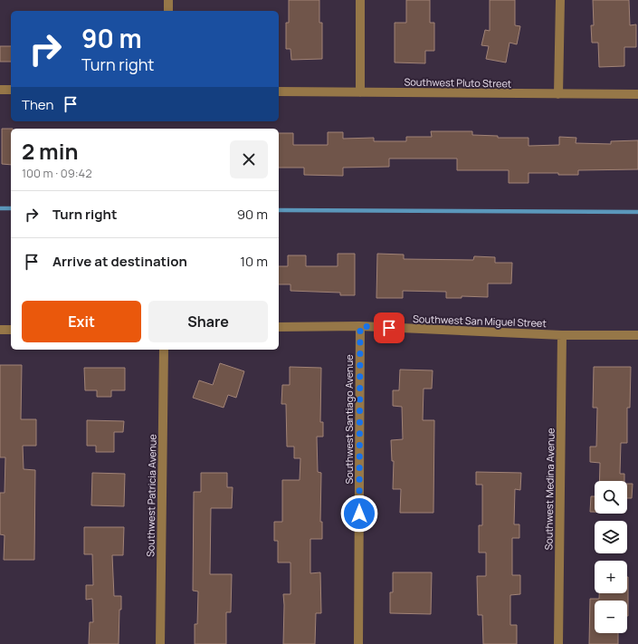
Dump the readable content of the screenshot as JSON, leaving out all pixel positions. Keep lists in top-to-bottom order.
{
  "streets": {
    "street": [
      "Southwest Pluto Street",
      "Southwest San Miguel Street",
      "Southwest Santiago Avenue",
      "Southwest Medina Avenue",
      "Southwest Patricia Avenue"
    ]
  },
  "crossings": [
    ["Southwest San Miguel Street", "Southwest Santiago Avenue"],
    ["Southwest San Miguel Street", "Southwest Medina Avenue"]
  ],
  "page": {
    "turn": ["90 m", "Turn right"],
    "then": "Then",
    "heading": ["2 min", "100 m · 09:42"],
    "list": [
      {
        "name": "Turn right",
        "value": "90 m"
      },
      {
        "name": "Arrive at destination",
        "value": "10 m"
      }
    ],
    "buttons": ["Exit", "Share"],
    "map_buttons": ["+", "−"]
  }
}
